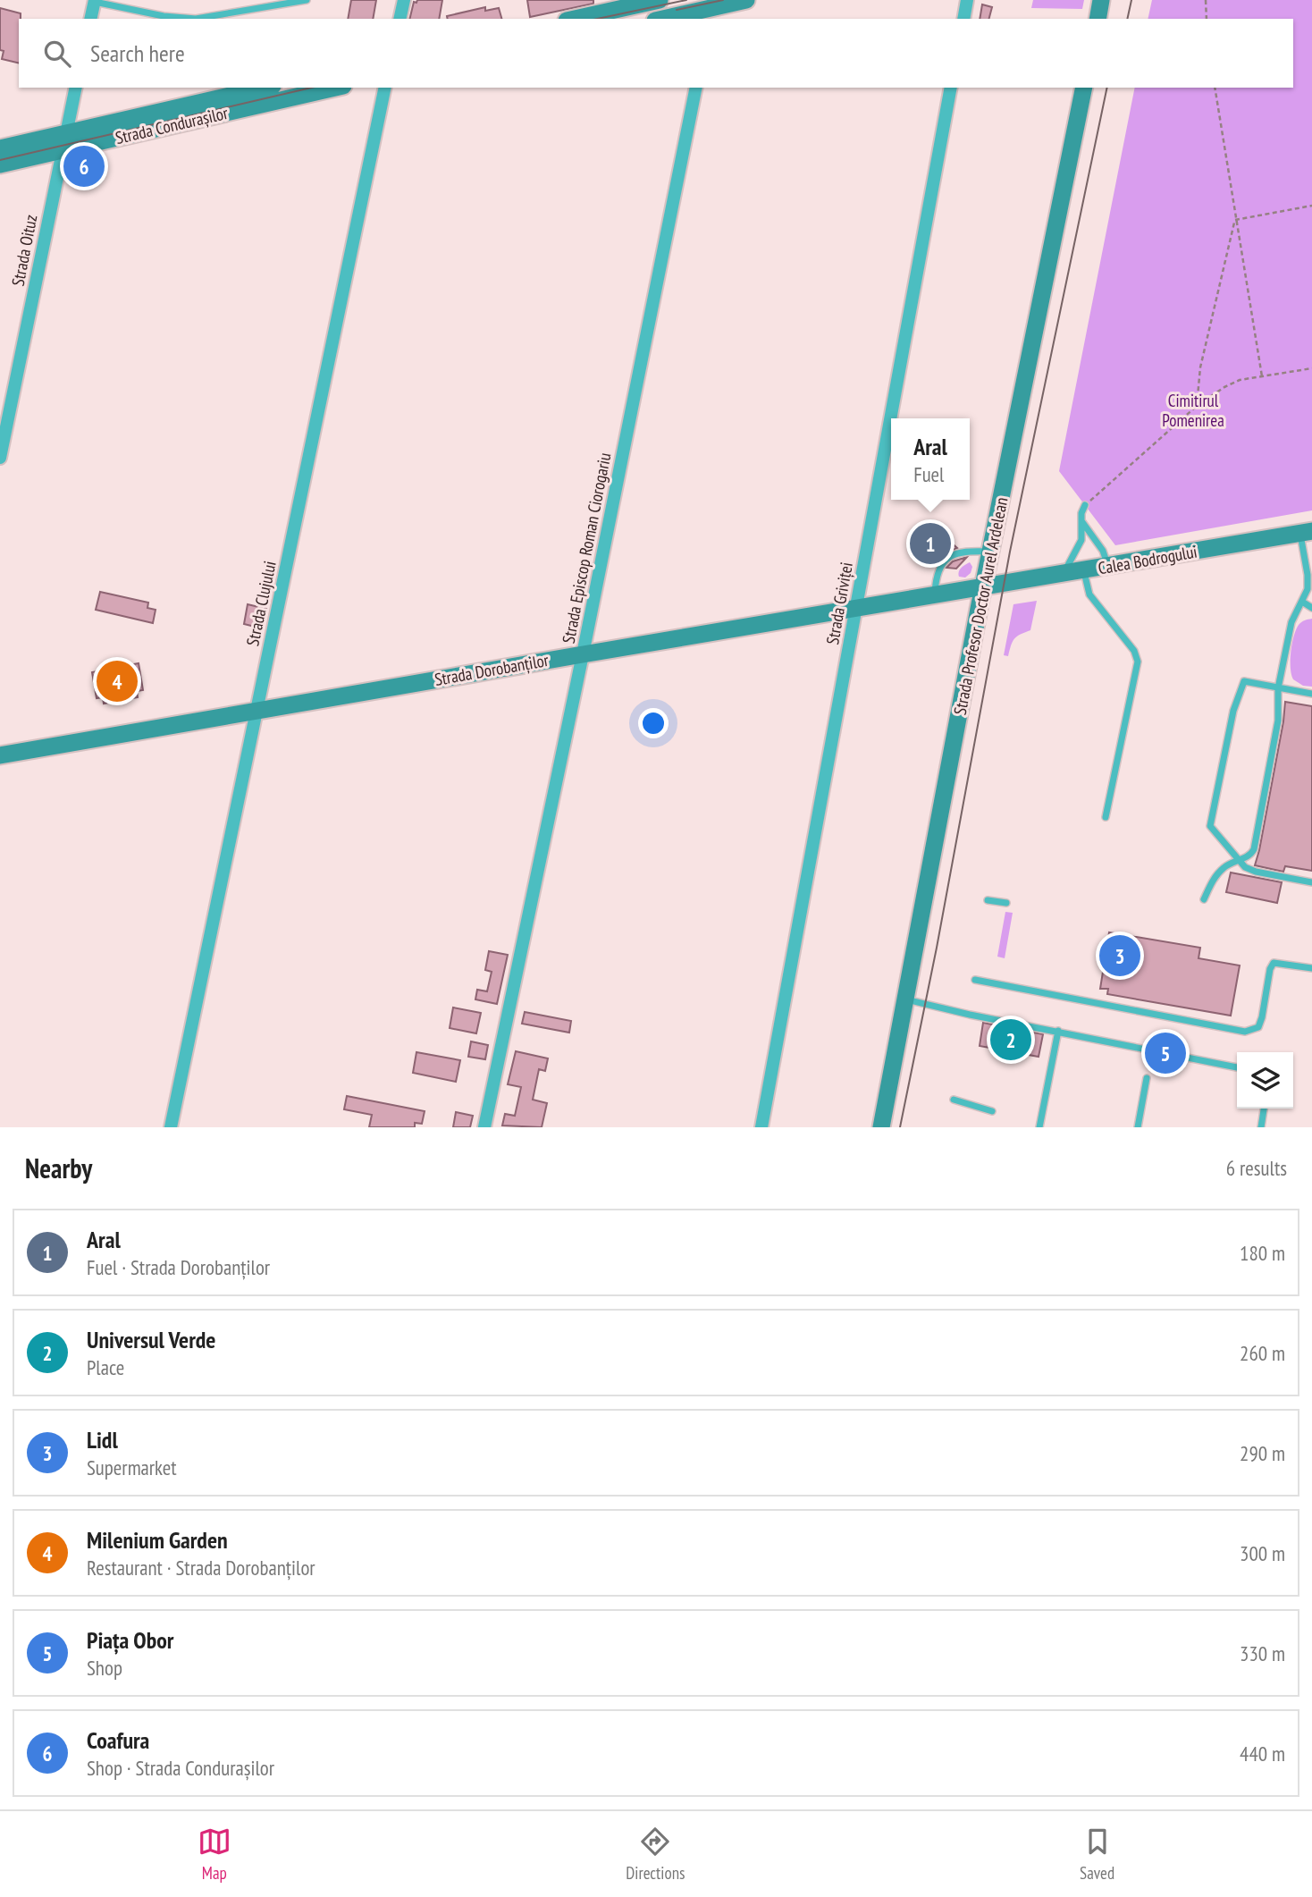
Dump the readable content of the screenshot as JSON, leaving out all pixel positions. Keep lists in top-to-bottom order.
{
  "streets": {
    "main road": [
      "Strada Condurașilor",
      "Calea Bodrogului",
      "Strada Profesor Doctor Aurel Ardelean",
      "Strada Dorobanților"
    ],
    "street": [
      "Strada Oituz",
      "Strada Episcop Roman Ciorogariu",
      "Strada Clujului",
      "Strada Griviței"
    ]
  },
  "crossings": [
    ["Strada Condurașilor", "Strada Oituz"],
    ["Strada Episcop Roman Ciorogariu", "Strada Dorobanților"],
    ["Calea Bodrogului", "Strada Profesor Doctor Aurel Ardelean"],
    ["Calea Bodrogului", "Strada Dorobanților"],
    ["Strada Clujului", "Strada Dorobanților"],
    ["Strada Griviței", "Strada Dorobanților"],
    ["Strada Profesor Doctor Aurel Ardelean", "Strada Dorobanților"]
  ],
  "parks": ["Cimitirul Pomenirea"],
  "page": {
    "search": "Search here",
    "pins": [
      "6",
      "1",
      "4",
      "3",
      "2",
      "5"
    ],
    "popup": ["Aral", "Fuel"],
    "heading": ["Nearby", "6 results"],
    "list": [
      {
        "mark": "1",
        "name": "Aral",
        "note": "Fuel · Strada Dorobanților",
        "value": "180 m"
      },
      {
        "mark": "2",
        "name": "Universul Verde",
        "note": "Place",
        "value": "260 m"
      },
      {
        "mark": "3",
        "name": "Lidl",
        "note": "Supermarket",
        "value": "290 m"
      },
      {
        "mark": "4",
        "name": "Milenium Garden",
        "note": "Restaurant · Strada Dorobanților",
        "value": "300 m"
      },
      {
        "mark": "5",
        "name": "Piața Obor",
        "note": "Shop",
        "value": "330 m"
      },
      {
        "mark": "6",
        "name": "Coafura",
        "note": "Shop · Strada Condurașilor",
        "value": "440 m"
      }
    ],
    "nav": ["Map", "Directions", "Saved"]
  }
}
